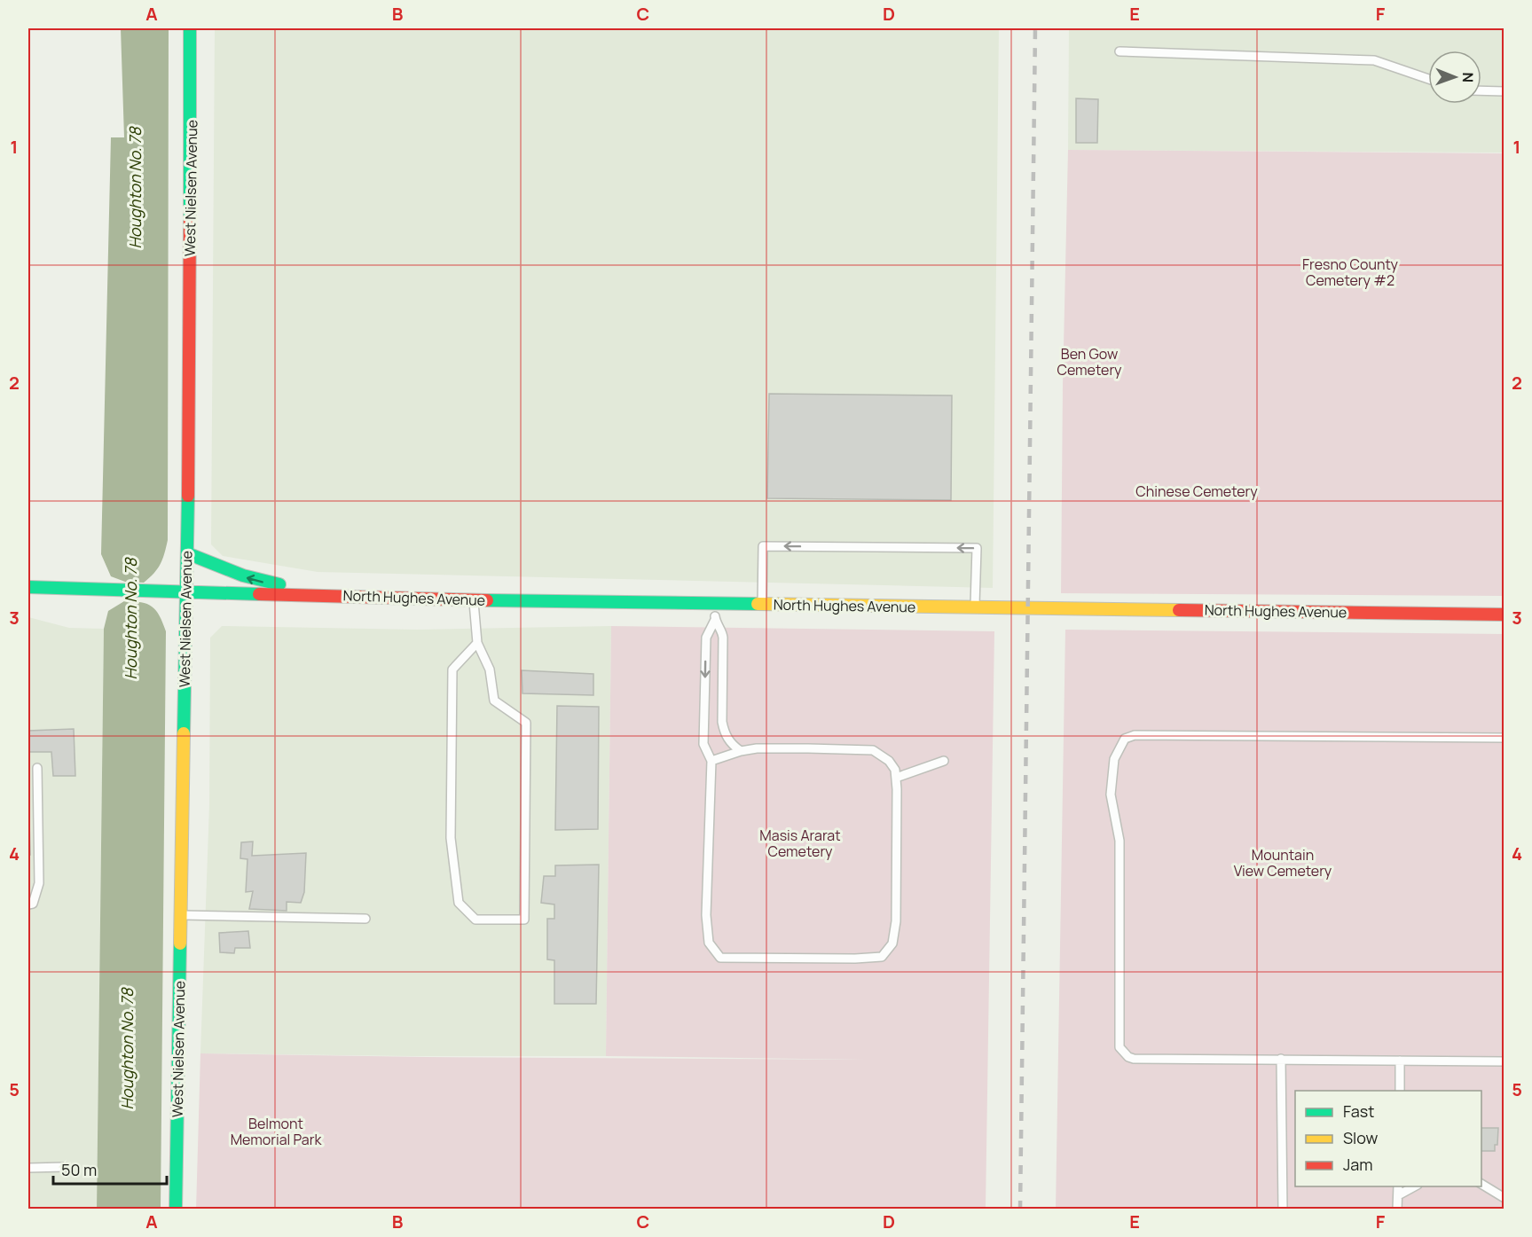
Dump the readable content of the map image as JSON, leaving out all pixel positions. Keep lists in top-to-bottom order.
{
  "streets": {
    "street": ["West Nielsen Avenue", "North Hughes Avenue"]
  },
  "crossings": [
    ["West Nielsen Avenue", "North Hughes Avenue"]
  ],
  "water": ["Houghton No. 78"],
  "parks": [
    "Fresno County Cemetery #2",
    "Ben Gow Cemetery",
    "Chinese Cemetery",
    "Masis Ararat Cemetery",
    "Mountain View Cemetery",
    "Belmont Memorial Park"
  ],
  "legend": ["Fast", "Slow", "Jam"],
  "scale_bar": "50 m",
  "north": "right",
  "grid": {
    "columns": [
      "A",
      "B",
      "C",
      "D",
      "E",
      "F"
    ],
    "rows": [
      "1",
      "2",
      "3",
      "4",
      "5"
    ]
  }
}
